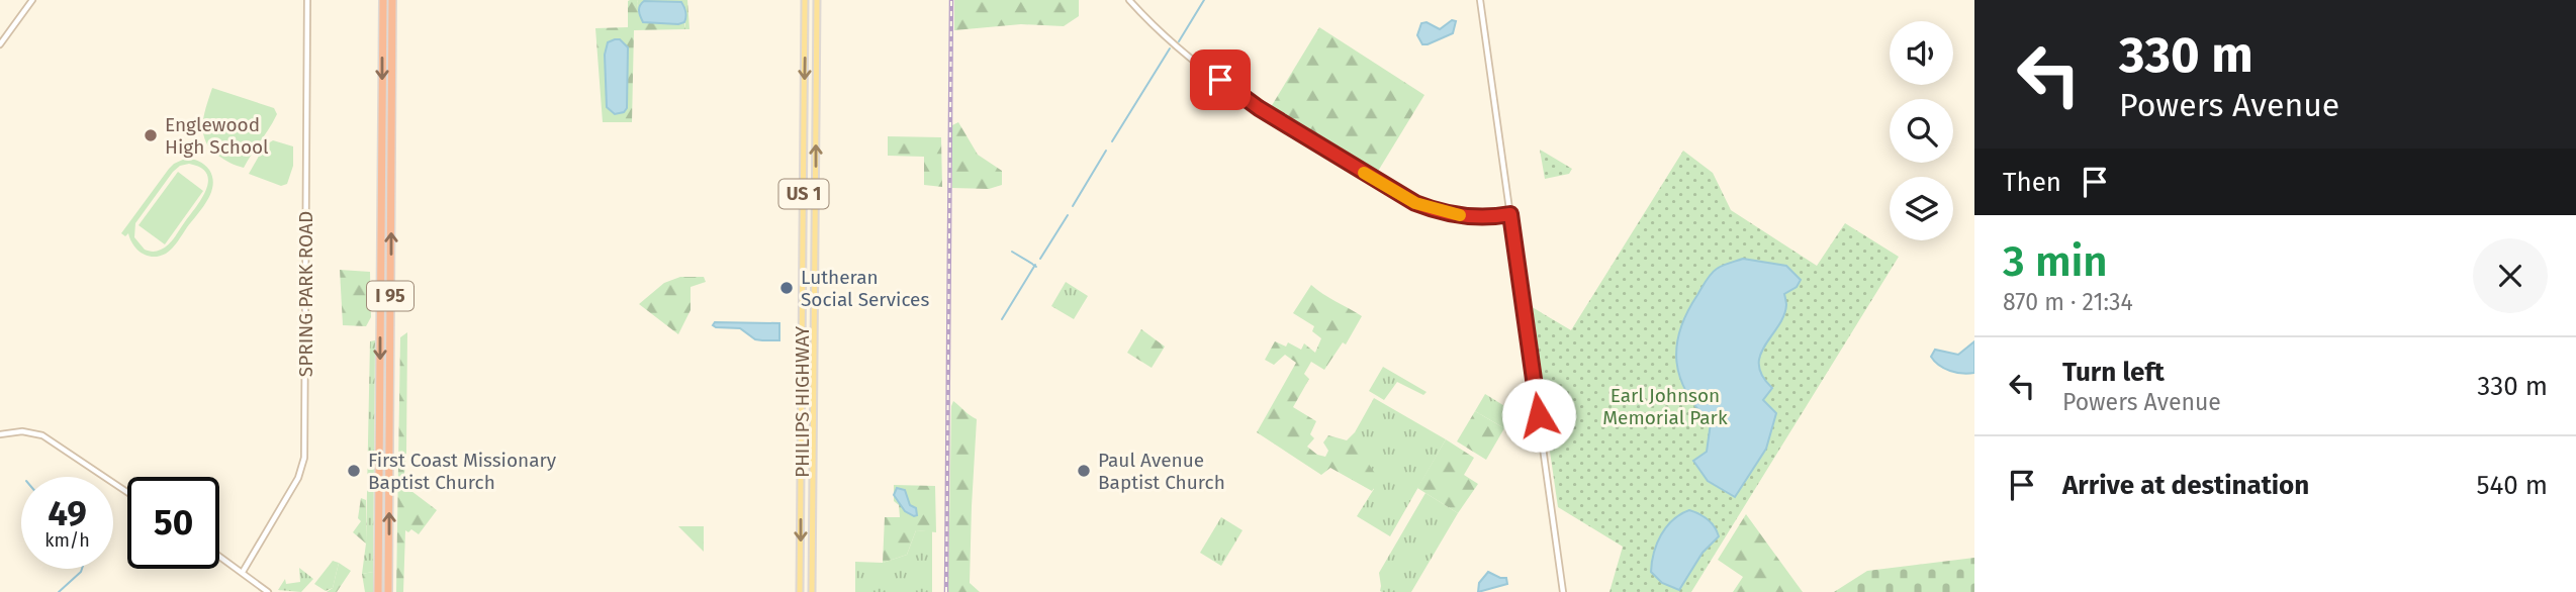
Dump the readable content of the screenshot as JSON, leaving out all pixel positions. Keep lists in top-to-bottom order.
{
  "streets": {
    "highway": ["I 95"],
    "main road": ["US 1", "SPRING PARK ROAD", "PHILIPS HIGHWAY"]
  },
  "parks": ["Earl Johnson Memorial Park"],
  "places": [
    "Englewood High School",
    "Lutheran Social Services",
    "First Coast Missionary Baptist Church",
    "Paul Avenue Baptist Church"
  ],
  "page": {
    "turn": ["330 m", "Powers Avenue"],
    "then": "Then",
    "heading": ["3 min", "870 m · 21:34"],
    "list": [
      {
        "name": "Turn left",
        "note": "Powers Avenue",
        "value": "330 m"
      },
      {
        "name": "Arrive at destination",
        "value": "540 m"
      }
    ],
    "speed": "49 km/h",
    "limit": "50"
  }
}
